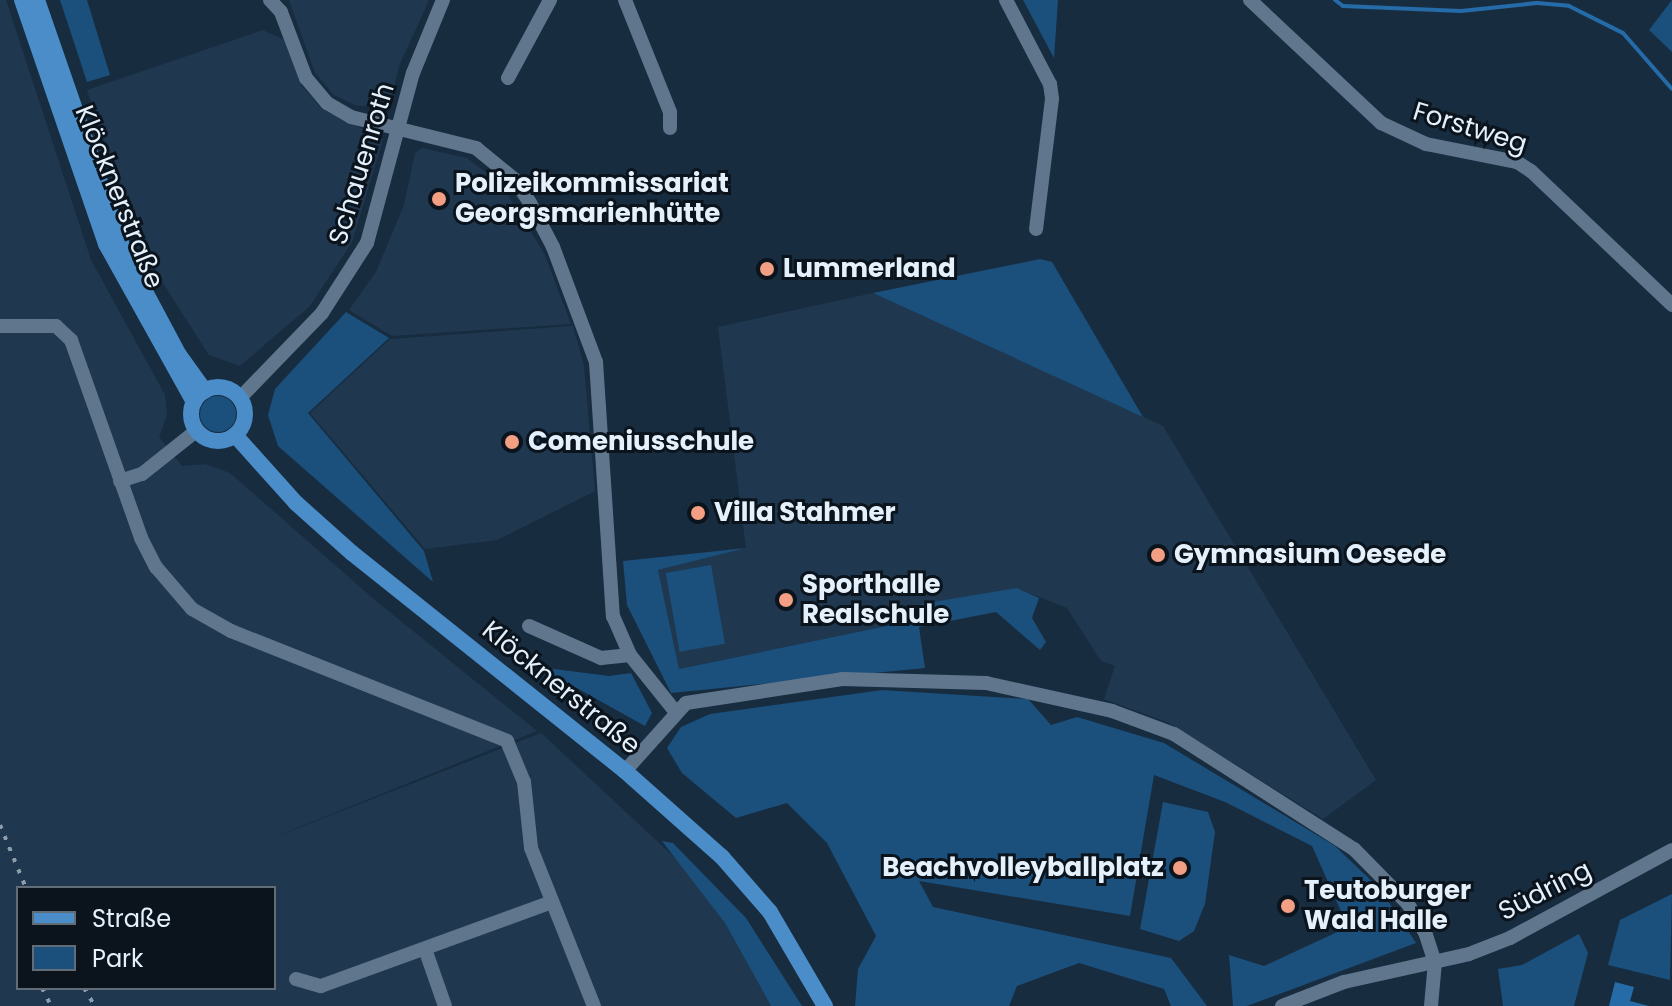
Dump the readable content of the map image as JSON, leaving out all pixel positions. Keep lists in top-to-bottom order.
{
  "streets": {
    "main road": ["Klöcknerstraße"],
    "street": ["Forstweg", "Schauenroth", "Südring"]
  },
  "crossings": [
    ["Schauenroth", "Klöcknerstraße"]
  ],
  "places": [
    "Polizeikommissariat Georgsmarienhütte",
    "Lummerland",
    "Comeniusschule",
    "Villa Stahmer",
    "Gymnasium Oesede",
    "Sporthalle Realschule",
    "Beachvolleyballplatz",
    "Teutoburger Wald Halle"
  ],
  "legend": ["Straße", "Park"]
}
